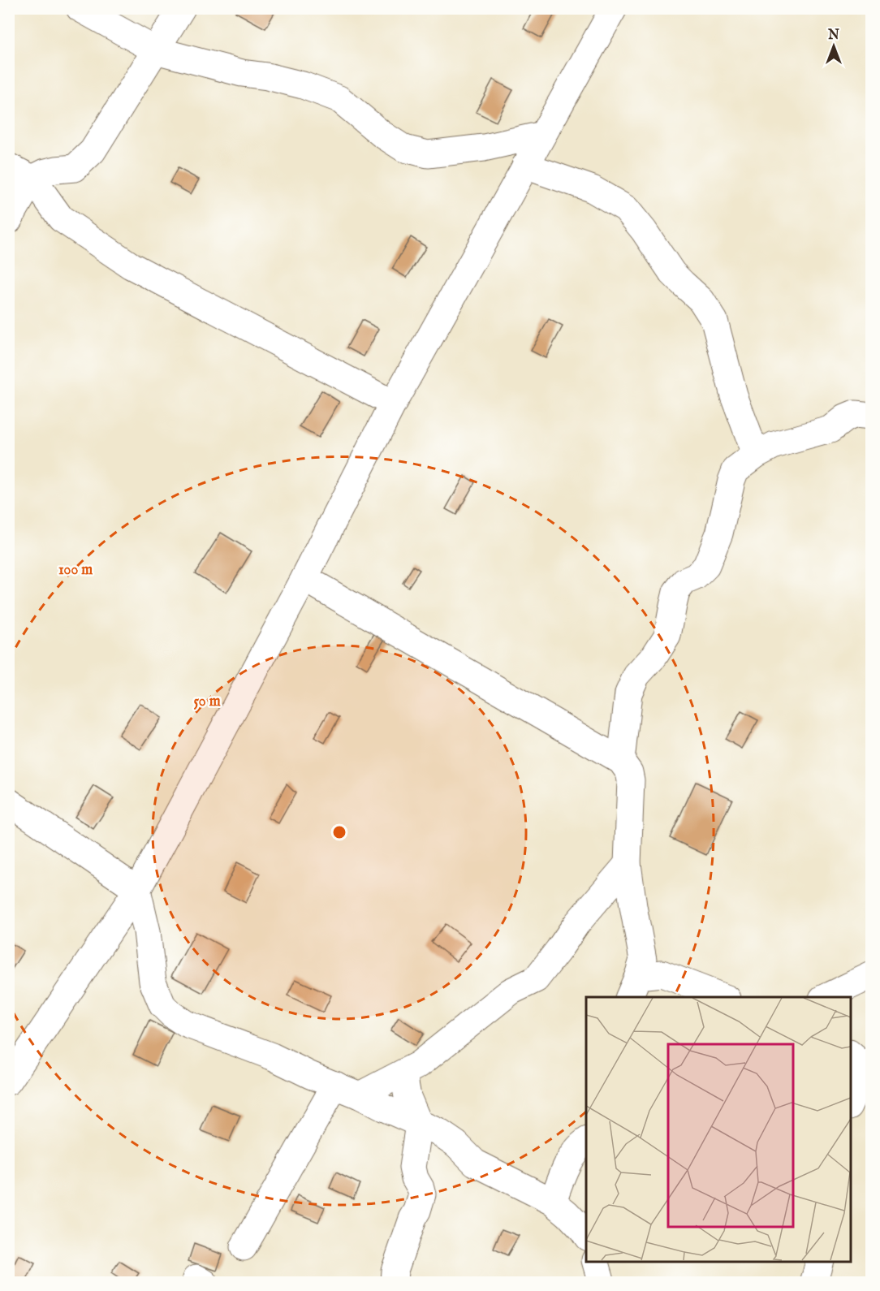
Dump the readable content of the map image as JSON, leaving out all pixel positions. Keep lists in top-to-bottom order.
{
  "north": "top",
  "rings": ["100 m", "50 m"]
}
